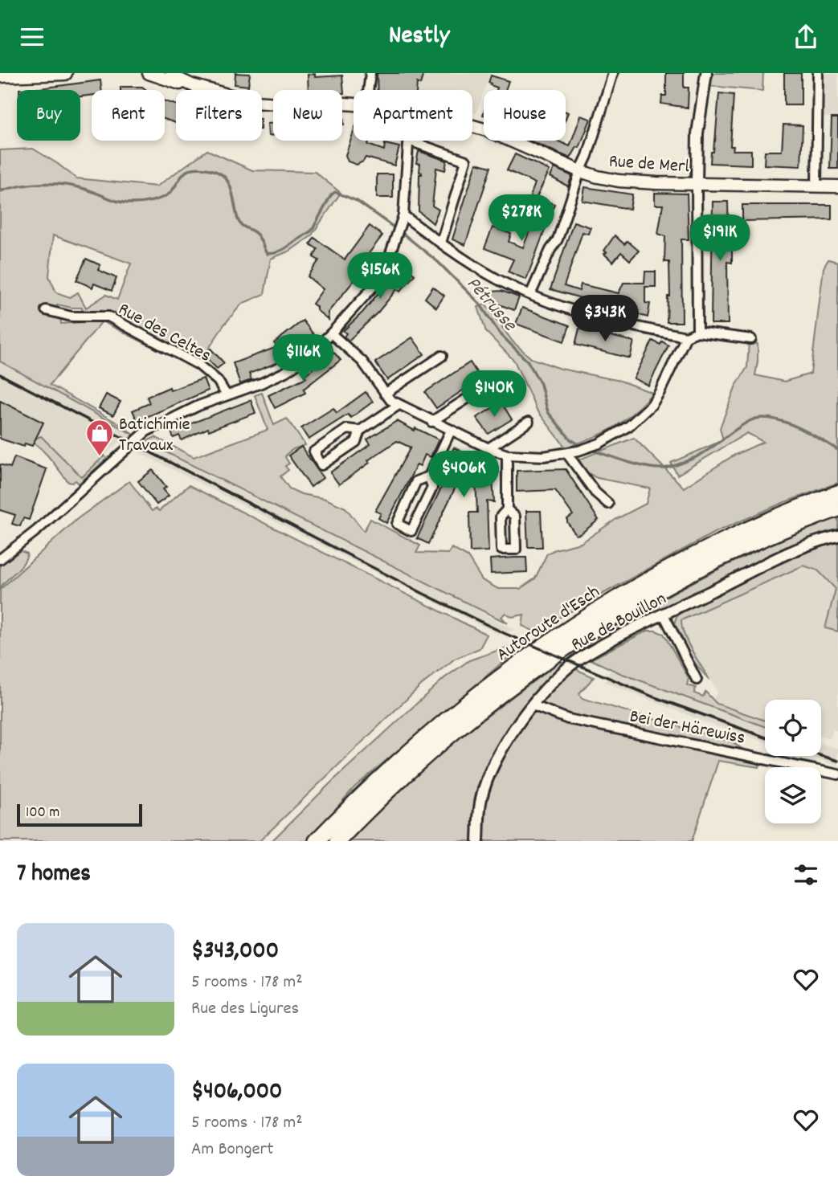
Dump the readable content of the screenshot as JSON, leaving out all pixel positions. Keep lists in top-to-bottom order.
{
  "streets": {
    "highway": ["Autoroute d'Esch"],
    "main road": ["Rue de Merl"],
    "street": ["Rue des Celtes", "Rue de Bouillon", "Bei der Härewiss"]
  },
  "crossings": [
    ["Rue de Bouillon", "Bei der Härewiss"]
  ],
  "water": ["Pétrusse"],
  "places": {
    "shop": ["Batichimie Travaux"]
  },
  "scale_bar": "100 m",
  "page": {
    "header": "Nestly",
    "chip": [
      "Buy",
      "Rent",
      "Filters",
      "New",
      "Apartment",
      "House"
    ],
    "price": [
      "$278K",
      "$191K",
      "$156K",
      "$343K",
      "$116K",
      "$140K",
      "$406K"
    ],
    "scale": "100 m",
    "heading": "7 homes",
    "list": [
      {
        "name": "$343,000",
        "note": "5 rooms · 178 m² · Rue des Ligures"
      },
      {
        "name": "$406,000",
        "note": "5 rooms · 178 m² · Am Bongert"
      }
    ]
  }
}
